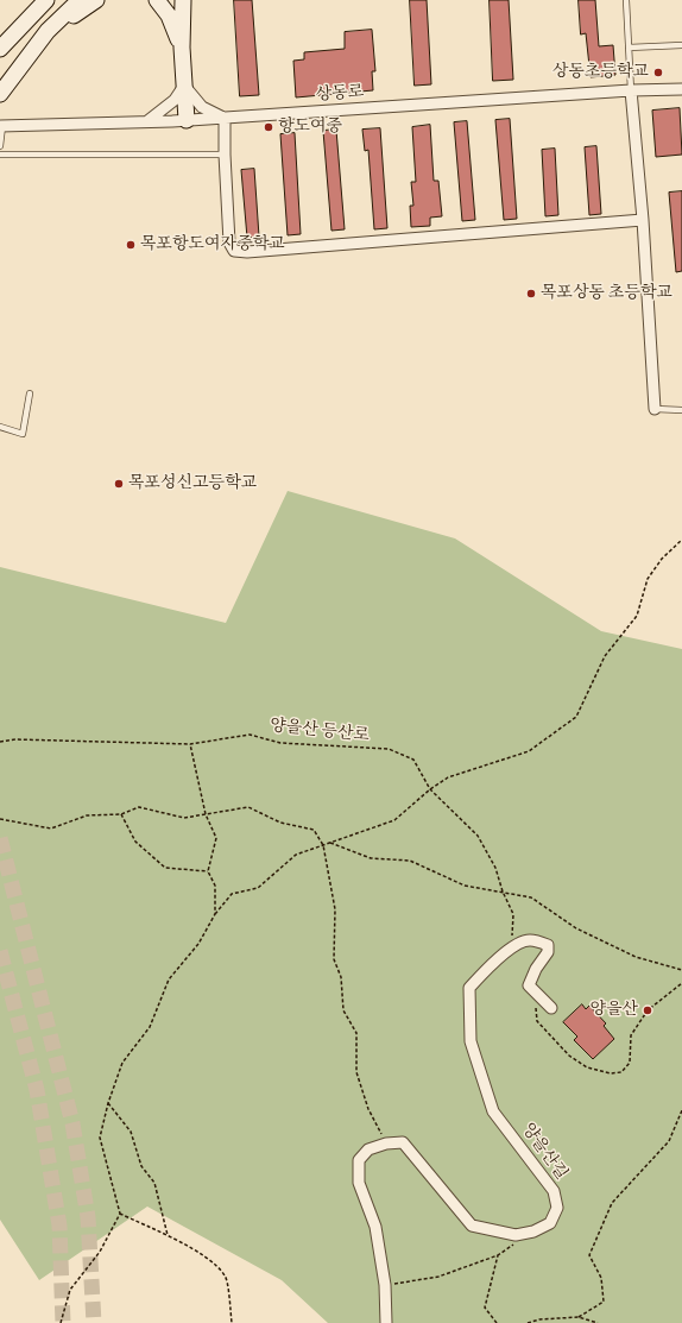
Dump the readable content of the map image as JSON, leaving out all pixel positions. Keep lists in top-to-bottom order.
{
  "streets": {
    "street": ["상동로", "양을산길"],
    "path": ["양을산 등산로"]
  },
  "crossings": [
    ["양을산 등산로", "양을산길"]
  ],
  "places": [
    "상동초등학교",
    "항도여중",
    "목포항도여자중학교",
    "목포상동 초등학교",
    "목포성신고등학교",
    "양을산"
  ]
}
